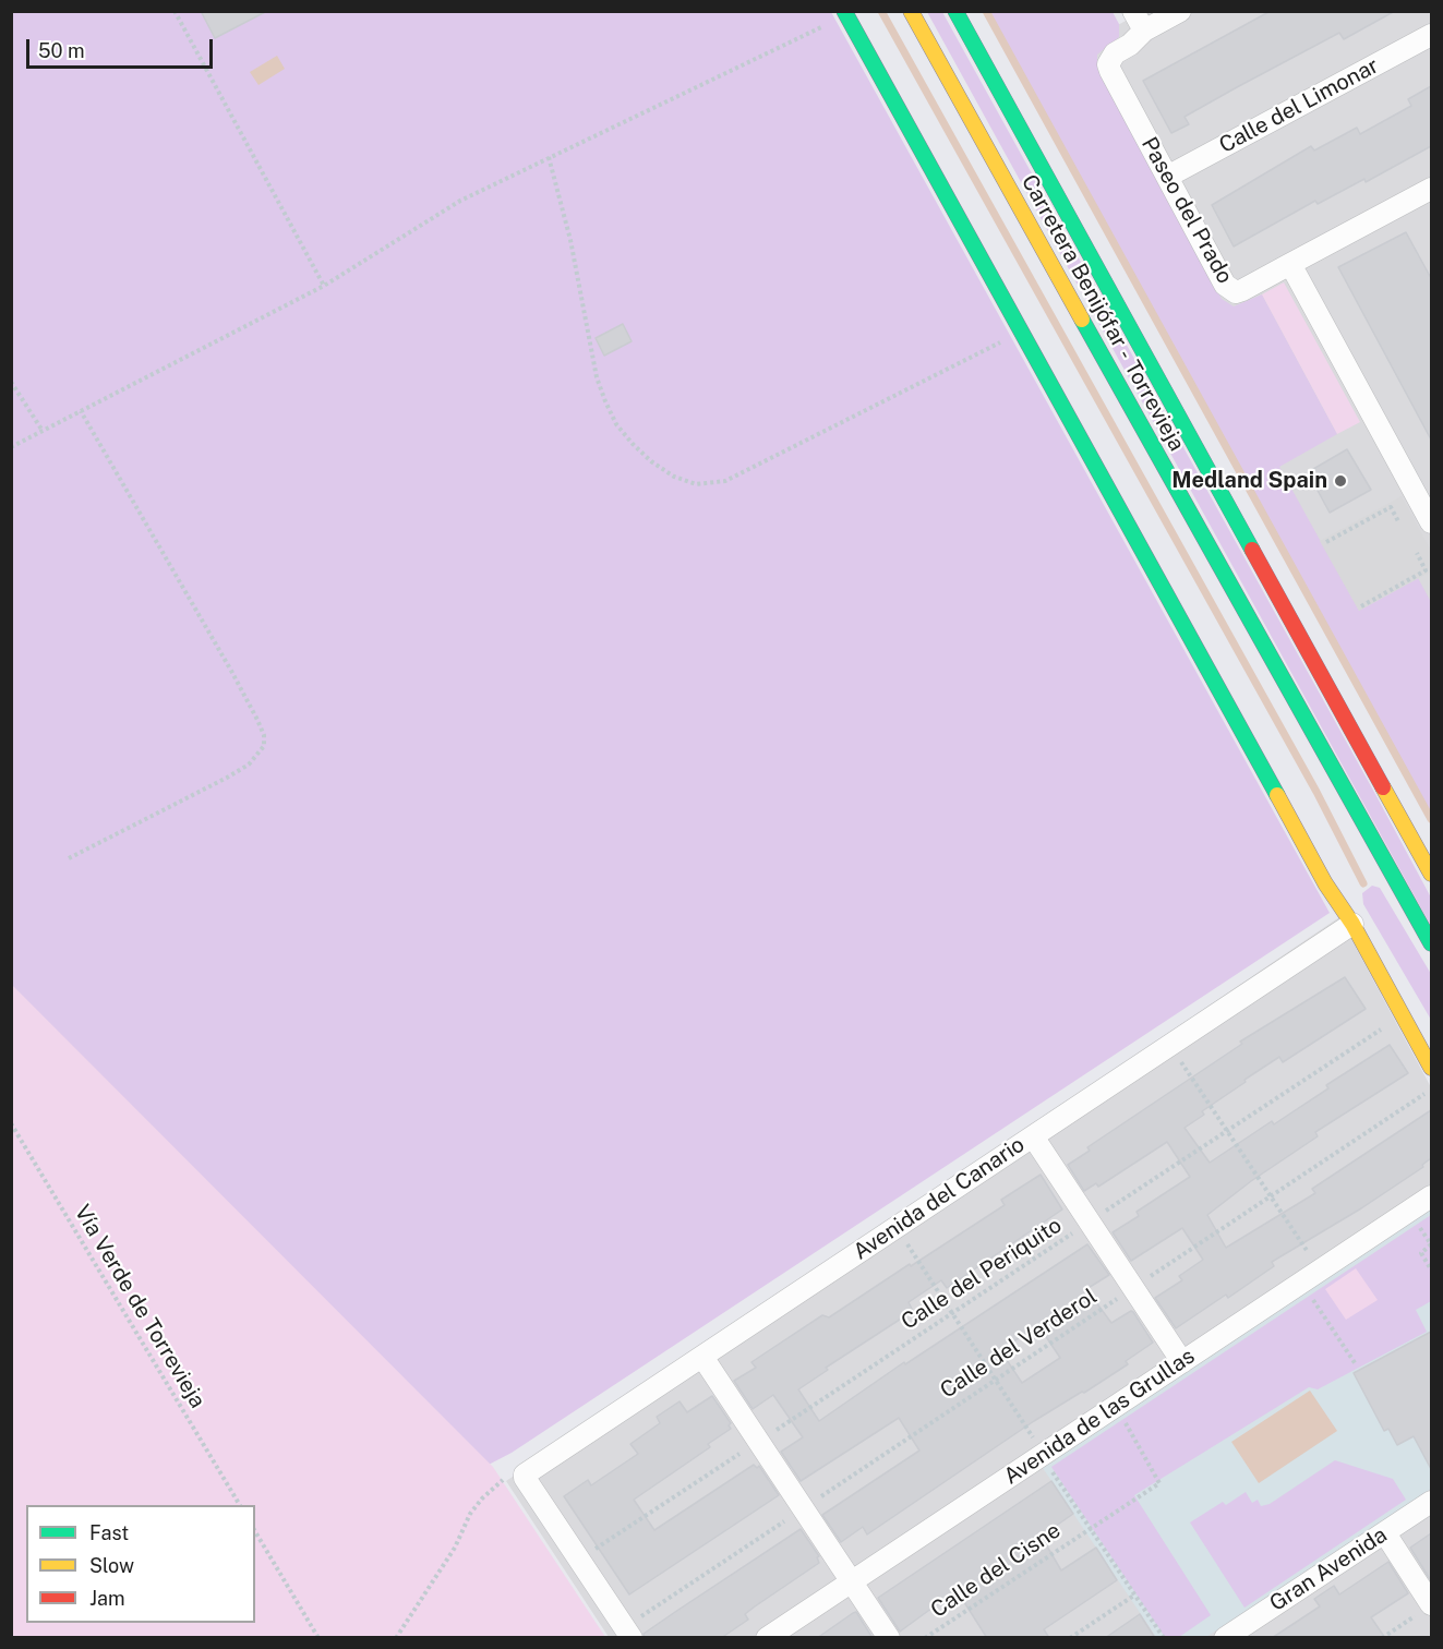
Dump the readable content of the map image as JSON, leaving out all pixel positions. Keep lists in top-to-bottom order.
{
  "streets": {
    "main road": ["Carretera Benijófar - Torrevieja"],
    "street": [
      "Calle del Limonar",
      "Paseo del Prado",
      "Avenida del Canario",
      "Avenida de las Grullas",
      "Gran Avenida"
    ],
    "path": [
      "Calle del Periquito",
      "Vía Verde de Torrevieja",
      "Calle del Verderol",
      "Calle del Cisne"
    ]
  },
  "crossings": [
    ["Calle del Limonar", "Paseo del Prado"]
  ],
  "places": ["Medland Spain"],
  "legend": ["Fast", "Slow", "Jam"],
  "scale_bar": "50 m"
}
